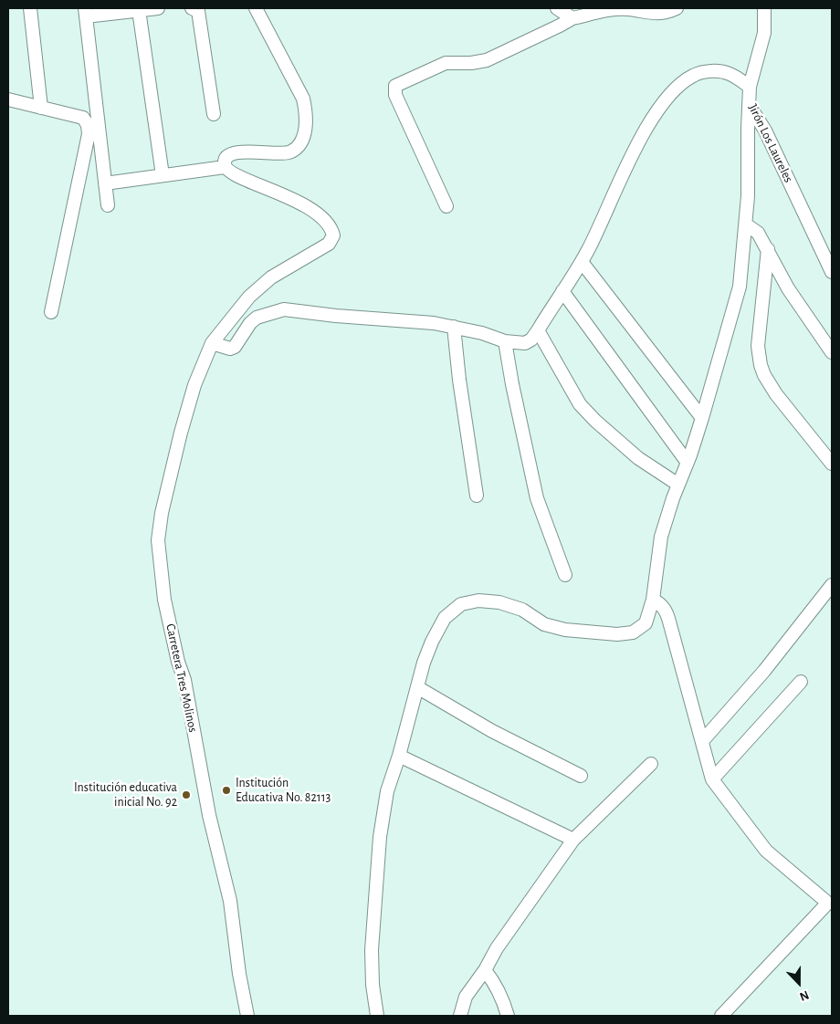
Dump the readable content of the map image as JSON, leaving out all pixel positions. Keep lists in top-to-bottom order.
{
  "streets": {
    "street": ["Jirón Los Laureles", "Carretera Tres Molinos"]
  },
  "places": ["Institución Educativa No. 82113", "Institución educativa inicial No. 92"],
  "north": "bottom"
}
